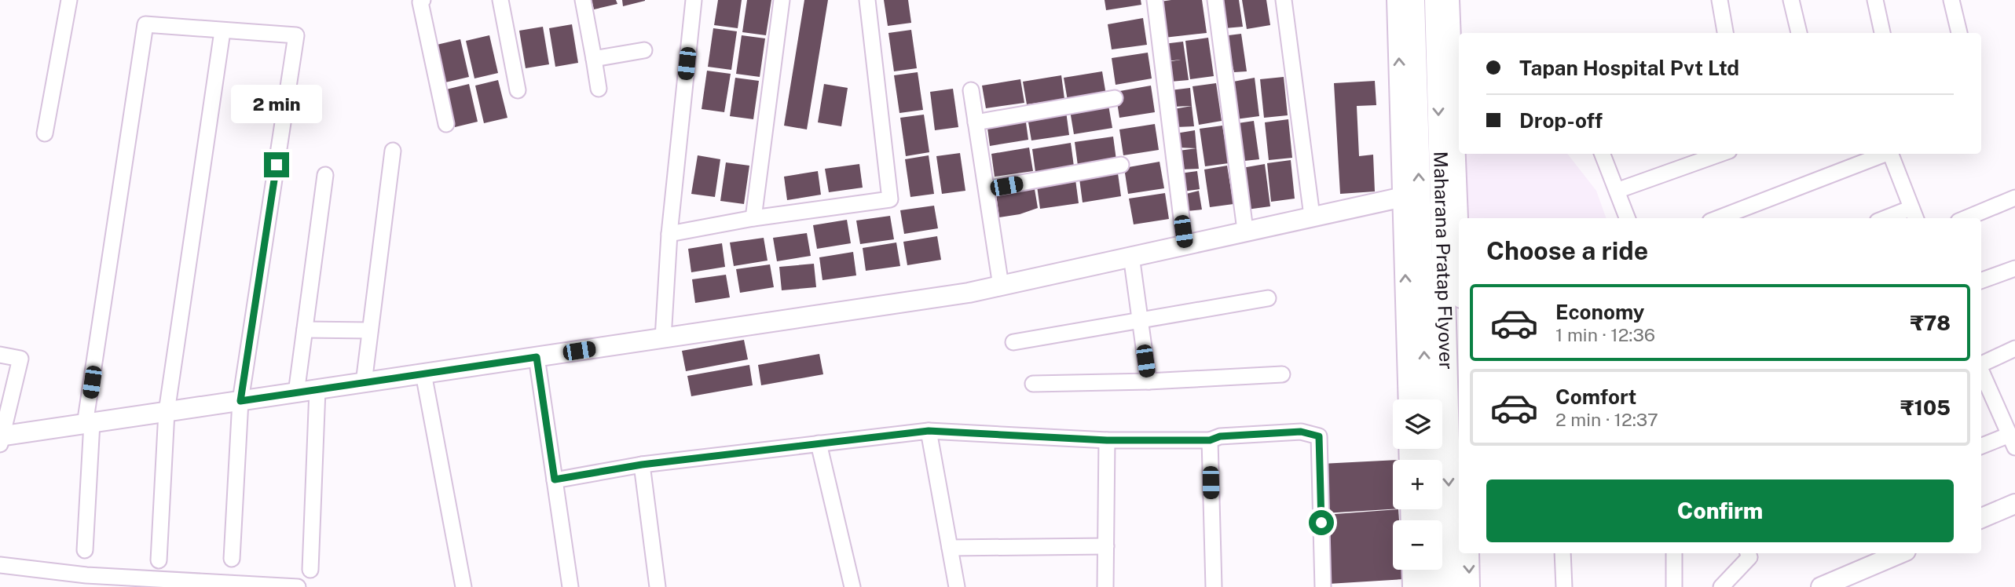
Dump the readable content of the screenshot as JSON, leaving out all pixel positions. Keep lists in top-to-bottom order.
{
  "streets": {
    "main road": ["Maharana Pratap Flyover"]
  },
  "page": {
    "banner": ["Tapan Hospital Pvt Ltd", "Drop-off"],
    "bubble": "2 min",
    "heading": "Choose a ride",
    "list": [
      {
        "name": "Economy",
        "note": "1 min · 12:36",
        "value": "₹78"
      },
      {
        "name": "Comfort",
        "note": "2 min · 12:37",
        "value": "₹105"
      }
    ],
    "map_buttons": ["+", "−"],
    "buttons": "Confirm"
  }
}
